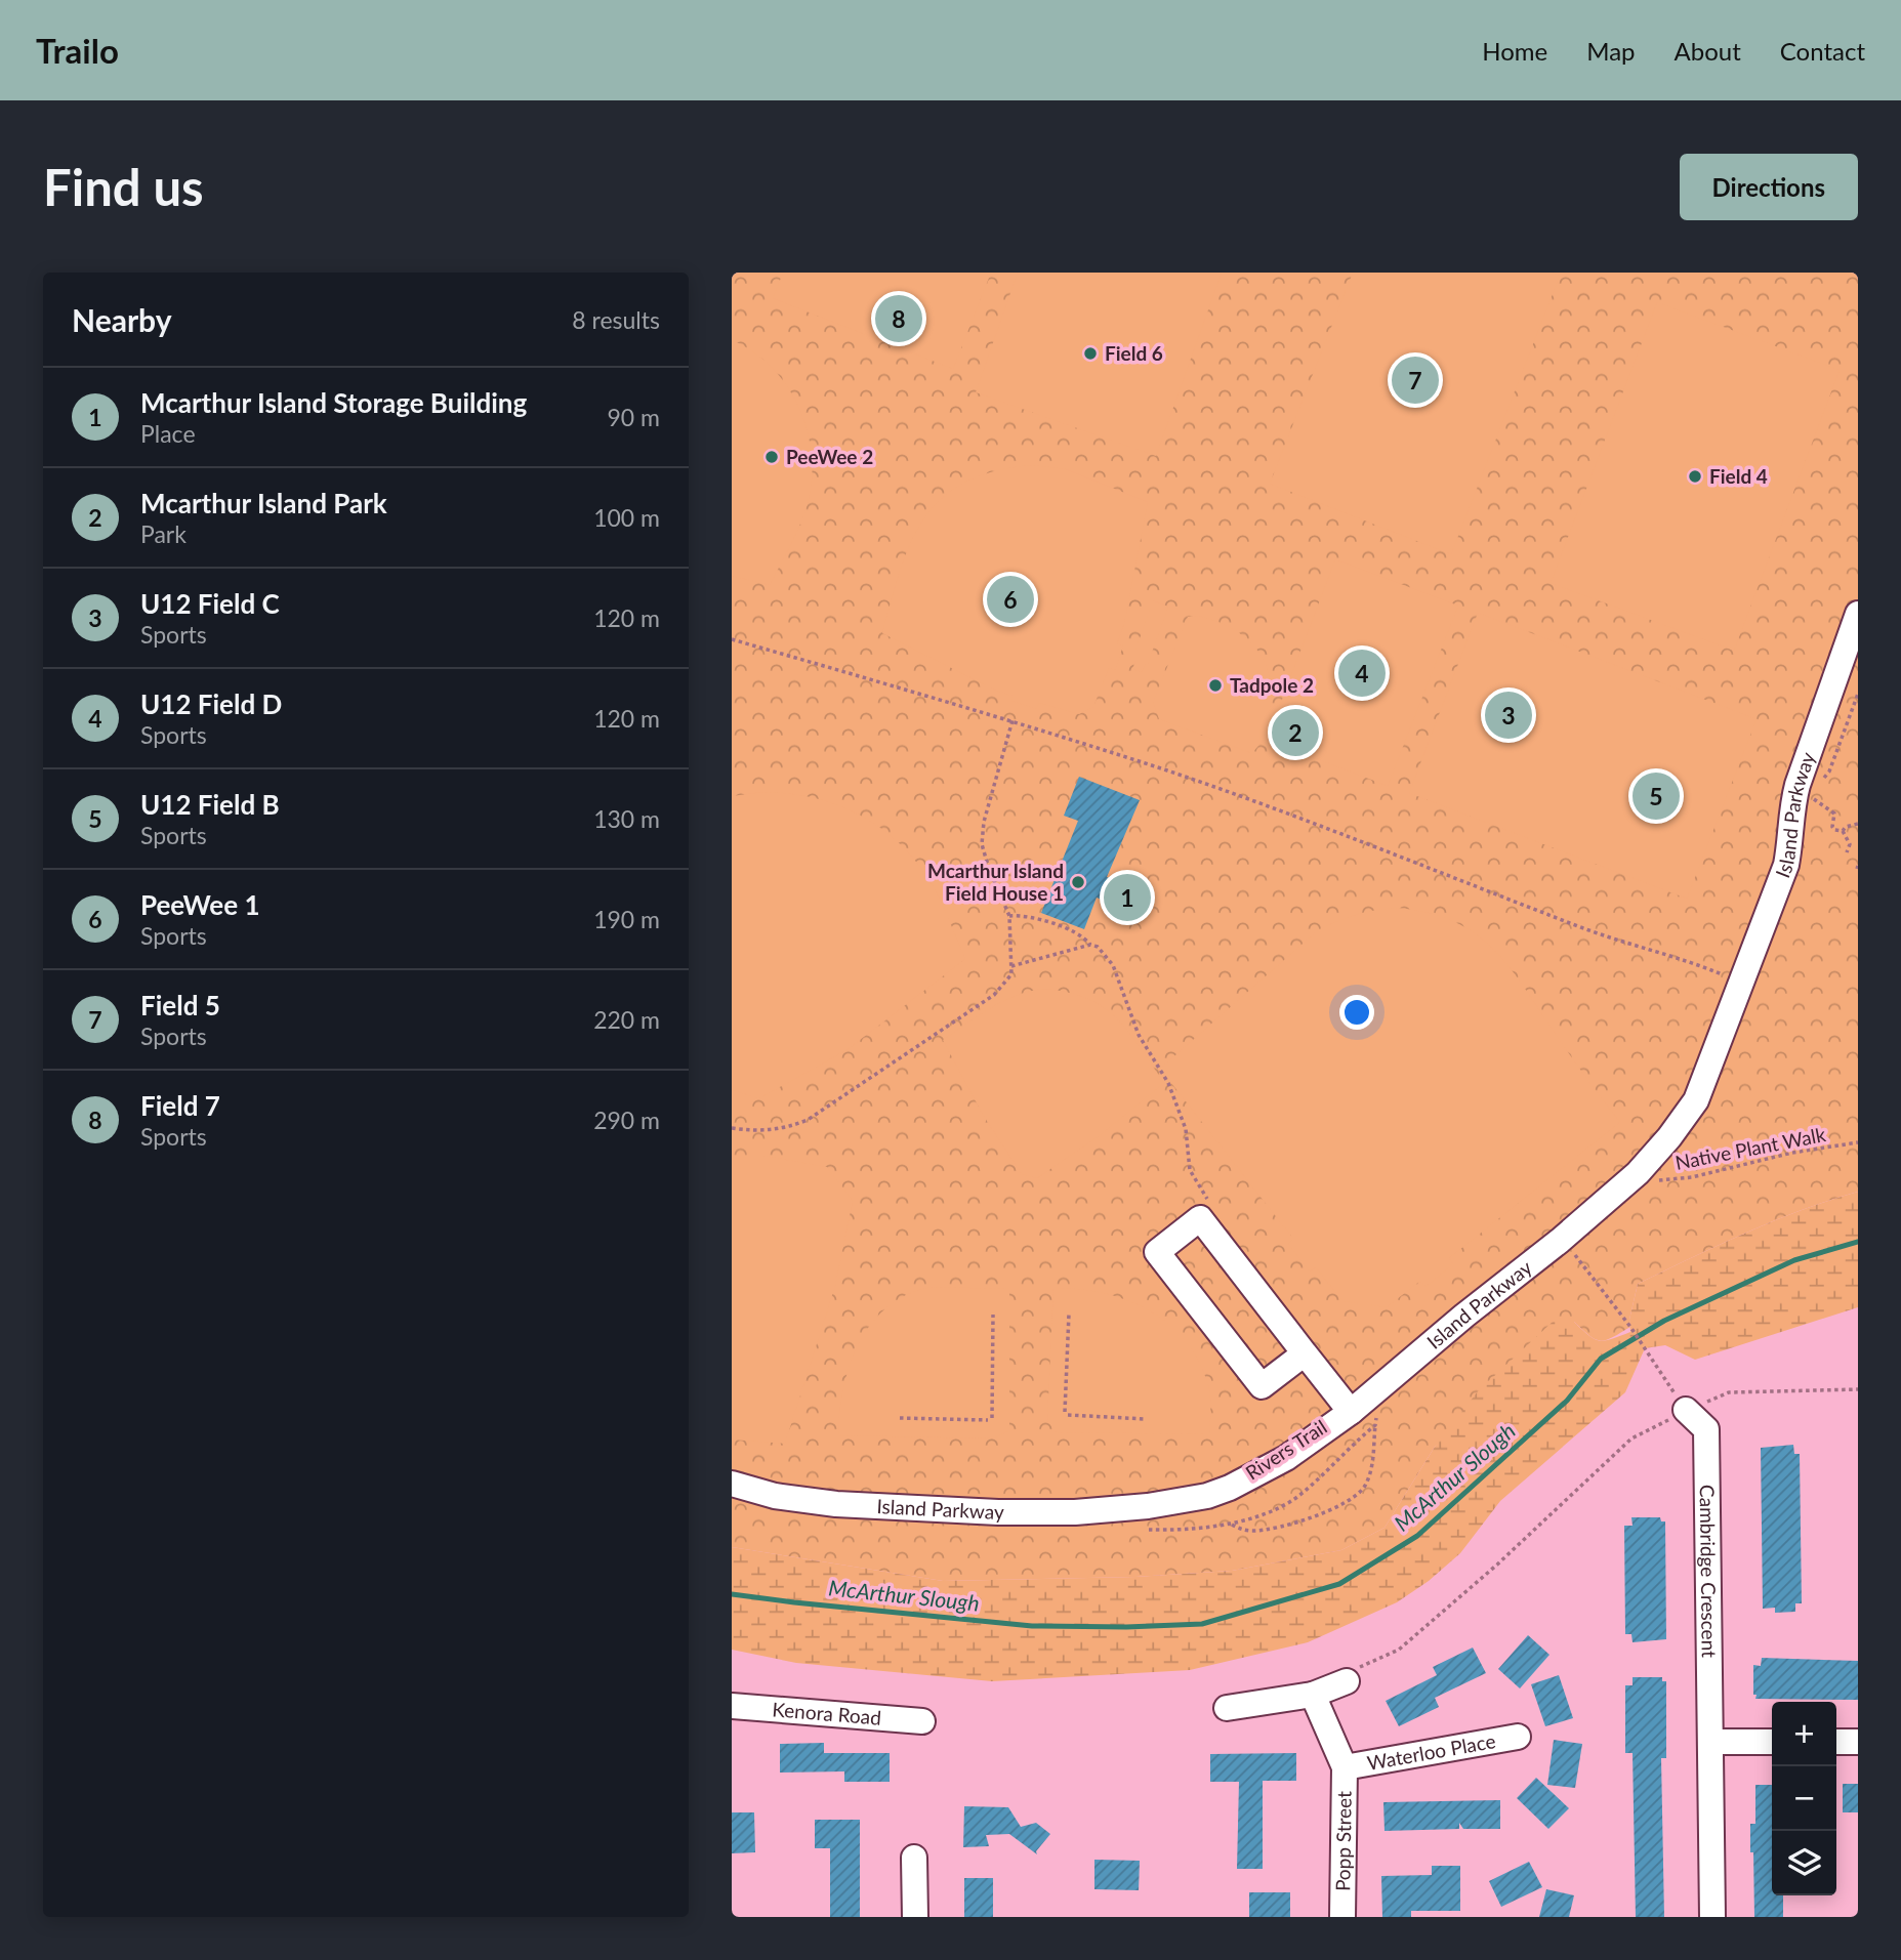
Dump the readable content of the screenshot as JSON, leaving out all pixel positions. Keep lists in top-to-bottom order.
{
  "streets": {
    "street": [
      "Island Parkway",
      "Cambridge Crescent",
      "Kenora Road",
      "Waterloo Place",
      "Popp Street"
    ],
    "path": ["Native Plant Walk"]
  },
  "crossings": [
    ["Waterloo Place", "Popp Street"]
  ],
  "water": ["McArthur Slough"],
  "places": [
    "Field 6",
    "PeeWee 2",
    "Field 4",
    "Tadpole 2",
    "Mcarthur Island Field House 1"
  ],
  "page": {
    "header": "Trailo",
    "nav": [
      "Home",
      "Map",
      "About",
      "Contact"
    ],
    "buttons": "Directions",
    "title": "Find us",
    "heading": ["Nearby", "8 results"],
    "pins": [
      "8",
      "7",
      "6",
      "4",
      "3",
      "2",
      "5",
      "1"
    ],
    "list": [
      {
        "mark": "1",
        "name": "Mcarthur Island Storage Building",
        "note": "Place",
        "value": "90 m"
      },
      {
        "mark": "2",
        "name": "Mcarthur Island Park",
        "note": "Park",
        "value": "100 m"
      },
      {
        "mark": "3",
        "name": "U12 Field C",
        "note": "Sports",
        "value": "120 m"
      },
      {
        "mark": "4",
        "name": "U12 Field D",
        "note": "Sports",
        "value": "120 m"
      },
      {
        "mark": "5",
        "name": "U12 Field B",
        "note": "Sports",
        "value": "130 m"
      },
      {
        "mark": "6",
        "name": "PeeWee 1",
        "note": "Sports",
        "value": "190 m"
      },
      {
        "mark": "7",
        "name": "Field 5",
        "note": "Sports",
        "value": "220 m"
      },
      {
        "mark": "8",
        "name": "Field 7",
        "note": "Sports",
        "value": "290 m"
      }
    ],
    "map_buttons": ["+", "−"]
  }
}
